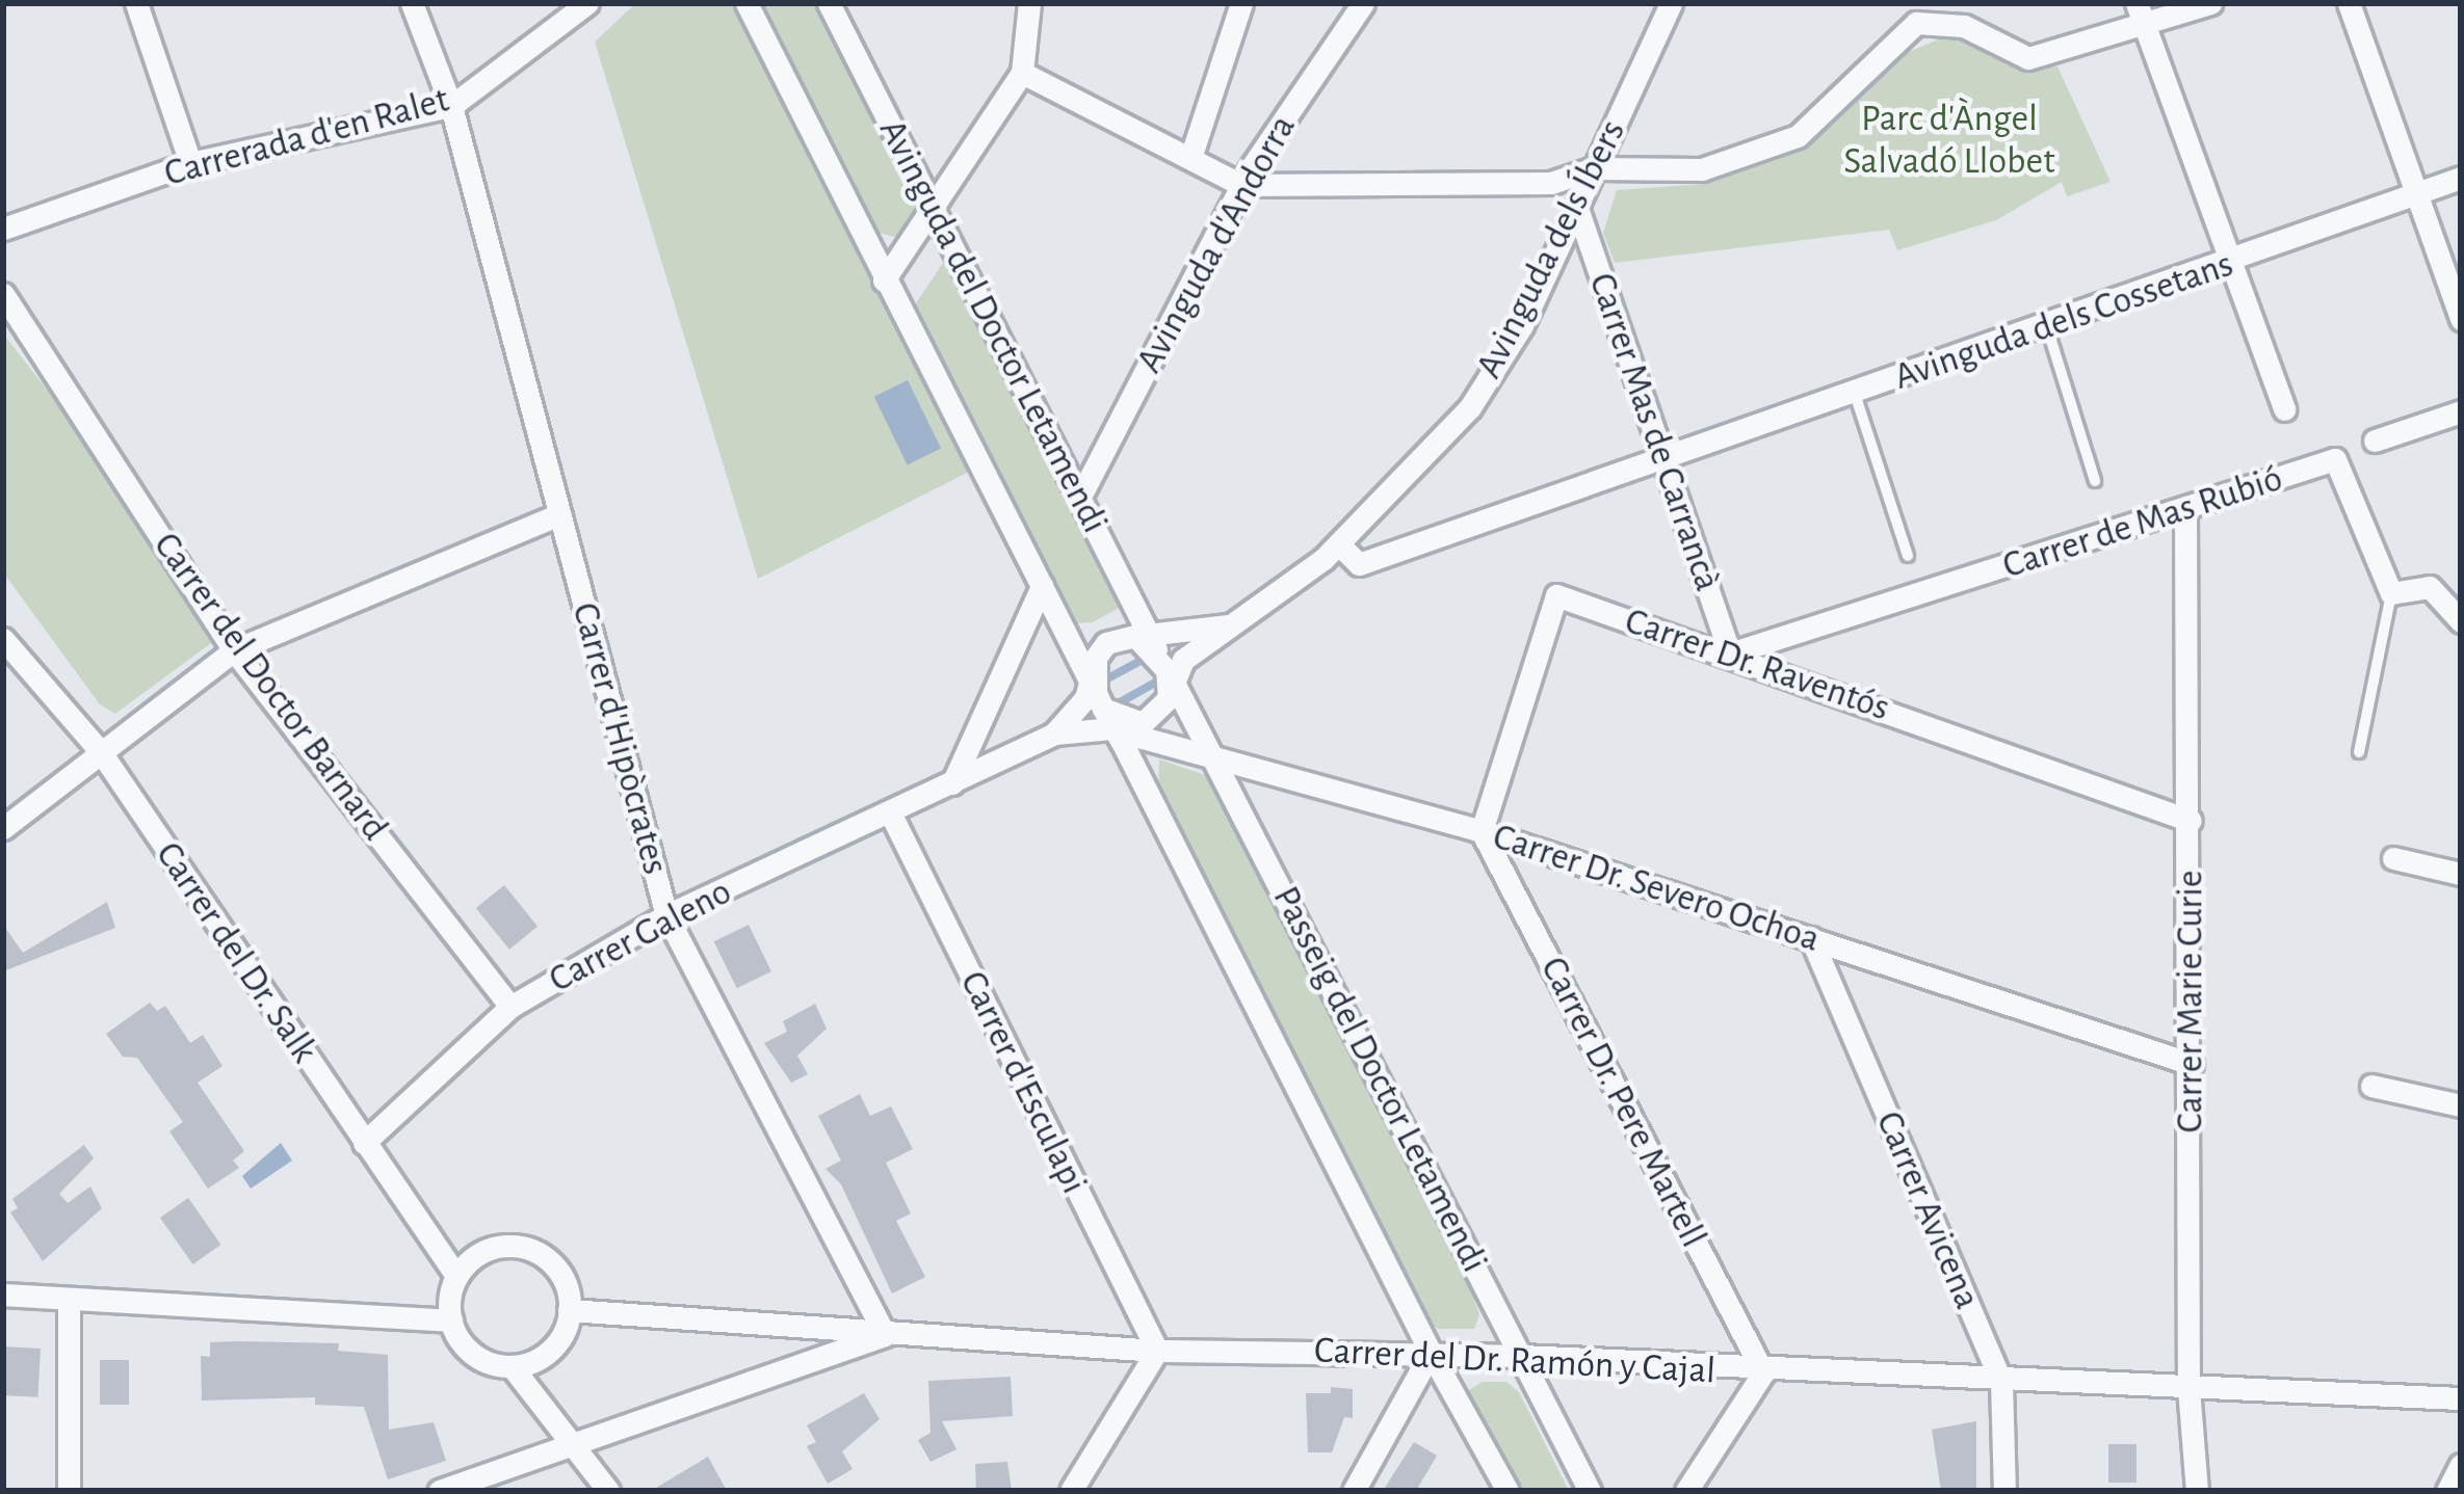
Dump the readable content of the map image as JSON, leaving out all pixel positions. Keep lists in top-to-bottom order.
{
  "streets": {
    "street": [
      "Carrerada d'en Ralet",
      "Avinguda d'Andorra",
      "Avinguda dels Íbers",
      "Avinguda dels Cossetans",
      "Avinguda del Doctor Letamendi",
      "Carrer Mas de Carrancà",
      "Carrer de Mas Rubió",
      "Carrer Dr. Raventós",
      "Carrer del Doctor Barnard",
      "Carrer d'Hipòcrates",
      "Carrer Dr. Severo Ochoa",
      "Carrer Galeno",
      "Carrer del Dr. Salk",
      "Carrer Marie Curie",
      "Passeig del Doctor Letamendi",
      "Carrer d'Esculapi",
      "Carrer Dr. Pere Martell",
      "Carrer Avicena",
      "Carrer del Dr. Ramón y Cajal"
    ]
  },
  "crossings": [
    ["Carrerada d'en Ralet", "Carrer d'Hipòcrates"],
    ["Avinguda d'Andorra", "Avinguda del Doctor Letamendi"],
    ["Avinguda dels Íbers", "Avinguda dels Cossetans"],
    ["Avinguda dels Íbers", "Avinguda del Doctor Letamendi"],
    ["Avinguda dels Íbers", "Carrer Mas de Carrancà"],
    ["Avinguda dels Íbers", "Carrer Galeno"],
    ["Avinguda dels Íbers", "Passeig del Doctor Letamendi"],
    ["Avinguda dels Cossetans", "Carrer Mas de Carrancà"],
    ["Avinguda del Doctor Letamendi", "Carrer Galeno"],
    ["Avinguda del Doctor Letamendi", "Passeig del Doctor Letamendi"],
    ["Carrer Mas de Carrancà", "Carrer de Mas Rubió"],
    ["Carrer Mas de Carrancà", "Carrer Dr. Raventós"],
    ["Carrer de Mas Rubió", "Carrer Dr. Raventós"],
    ["Carrer de Mas Rubió", "Carrer Marie Curie"],
    ["Carrer Dr. Raventós", "Carrer Dr. Severo Ochoa"],
    ["Carrer Dr. Raventós", "Carrer Marie Curie"],
    ["Carrer Dr. Raventós", "Carrer Dr. Pere Martell"],
    ["Carrer del Doctor Barnard", "Carrer Galeno"],
    ["Carrer d'Hipòcrates", "Carrer Galeno"],
    ["Carrer d'Hipòcrates", "Carrer del Dr. Ramón y Cajal"],
    ["Carrer Dr. Severo Ochoa", "Carrer Galeno"],
    ["Carrer Dr. Severo Ochoa", "Carrer Marie Curie"],
    ["Carrer Dr. Severo Ochoa", "Passeig del Doctor Letamendi"],
    ["Carrer Dr. Severo Ochoa", "Carrer Dr. Pere Martell"],
    ["Carrer Dr. Severo Ochoa", "Carrer Avicena"],
    ["Carrer Galeno", "Carrer del Dr. Salk"],
    ["Carrer Galeno", "Passeig del Doctor Letamendi"],
    ["Carrer Galeno", "Carrer d'Esculapi"],
    ["Carrer del Dr. Salk", "Carrer del Dr. Ramón y Cajal"],
    ["Carrer Marie Curie", "Carrer del Dr. Ramón y Cajal"],
    ["Passeig del Doctor Letamendi", "Carrer del Dr. Ramón y Cajal"],
    ["Carrer d'Esculapi", "Carrer del Dr. Ramón y Cajal"],
    ["Carrer Dr. Pere Martell", "Carrer del Dr. Ramón y Cajal"],
    ["Carrer Avicena", "Carrer del Dr. Ramón y Cajal"]
  ],
  "parks": ["Parc d'Àngel Salvadó Llobet"]
}
